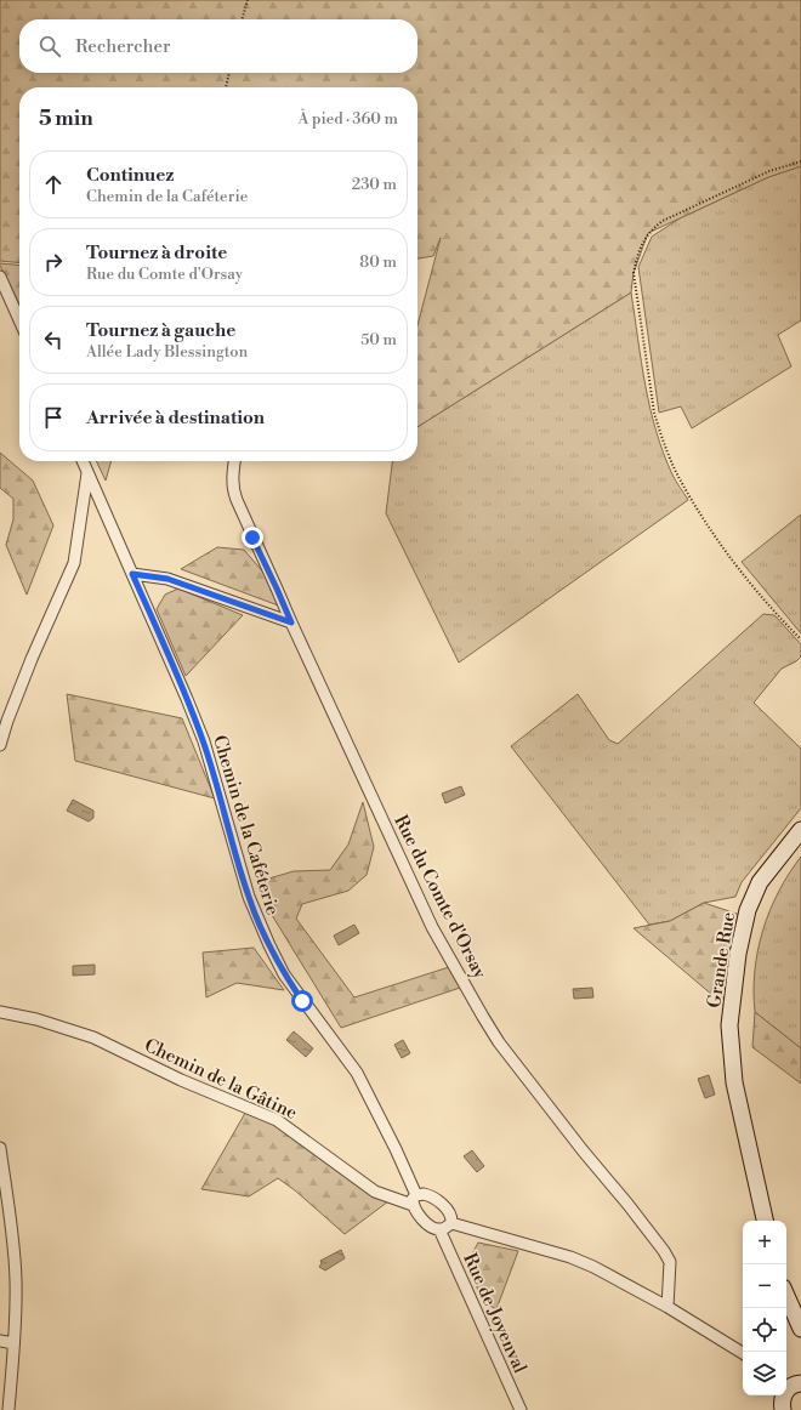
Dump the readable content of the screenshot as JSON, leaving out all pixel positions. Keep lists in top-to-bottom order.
{
  "streets": {
    "street": [
      "Chemin de la Caféterie",
      "Rue du Comte d'Orsay",
      "Grande Rue",
      "Chemin de la Gâtine",
      "Rue de Joyenval"
    ]
  },
  "crossings": [
    ["Chemin de la Caféterie", "Chemin de la Gâtine"],
    ["Chemin de la Caféterie", "Rue de Joyenval"]
  ],
  "page": {
    "search": "Rechercher",
    "heading": ["5 min", "À pied · 360 m"],
    "list": [
      ["Continuez", "Chemin de la Caféterie", "230 m"],
      ["Tournez à droite", "Rue du Comte d'Orsay", "80 m"],
      ["Tournez à gauche", "Allée Lady Blessington", "50 m"],
      "Arrivée à destination"
    ],
    "map_buttons": ["+", "−"]
  }
}
